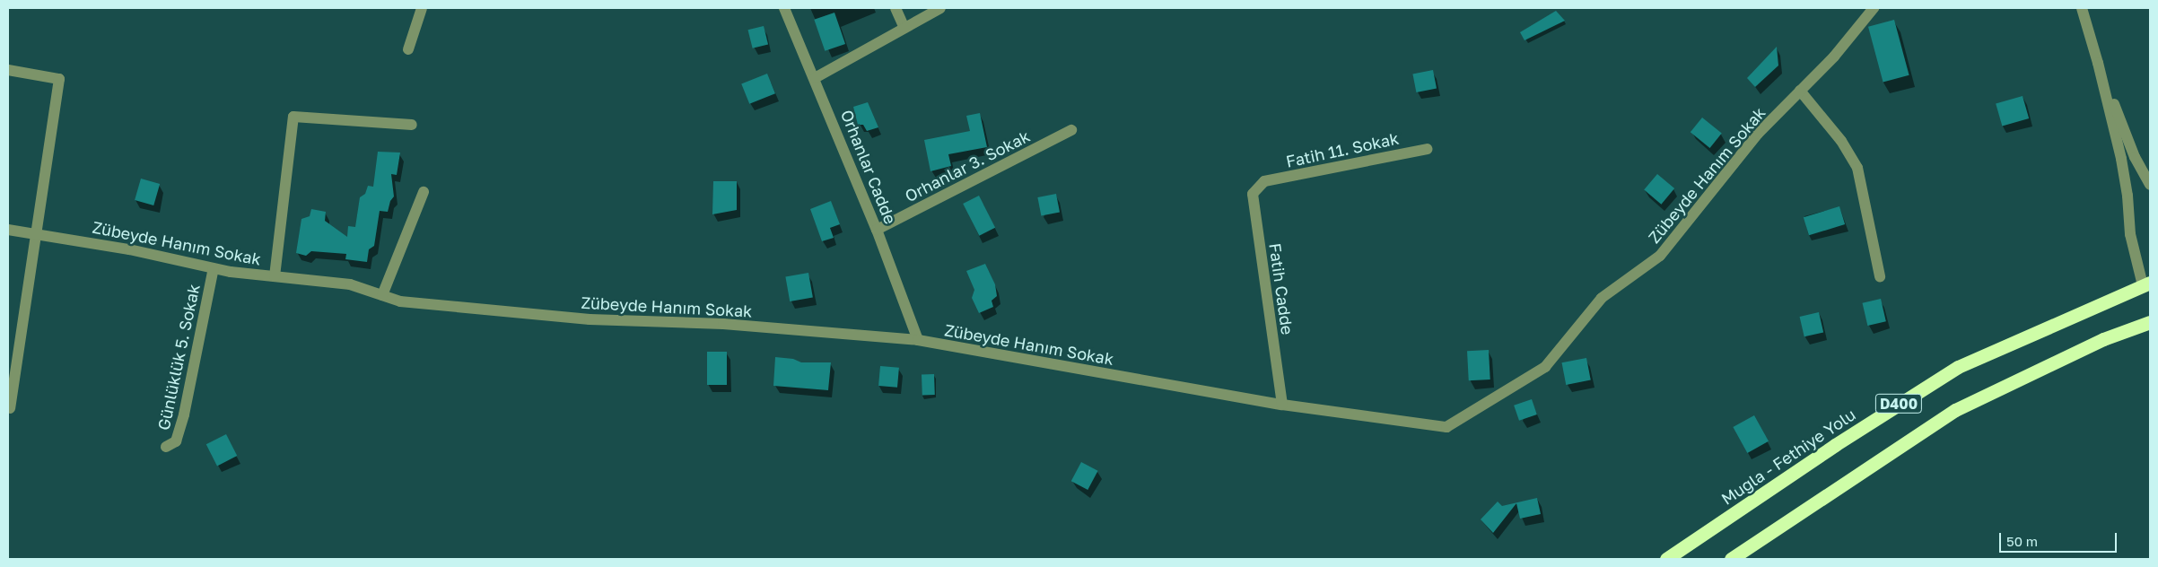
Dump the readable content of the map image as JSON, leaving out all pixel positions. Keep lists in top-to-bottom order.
{
  "streets": {
    "highway": ["D400", "Muğla - Fethiye Yolu"],
    "street": [
      "Fatih 11. Sokak",
      "Orhanlar 3. Sokak",
      "Orhanlar Cadde",
      "Zübeyde Hanım Sokak",
      "Fatih Cadde",
      "Günlüklük 5. Sokak"
    ]
  },
  "crossings": [
    ["Fatih 11. Sokak", "Fatih Cadde"],
    ["Orhanlar 3. Sokak", "Orhanlar Cadde"],
    ["Orhanlar Cadde", "Zübeyde Hanım Sokak"],
    ["Zübeyde Hanım Sokak", "Fatih Cadde"],
    ["Zübeyde Hanım Sokak", "Günlüklük 5. Sokak"]
  ],
  "scale_bar": "50 m"
}
